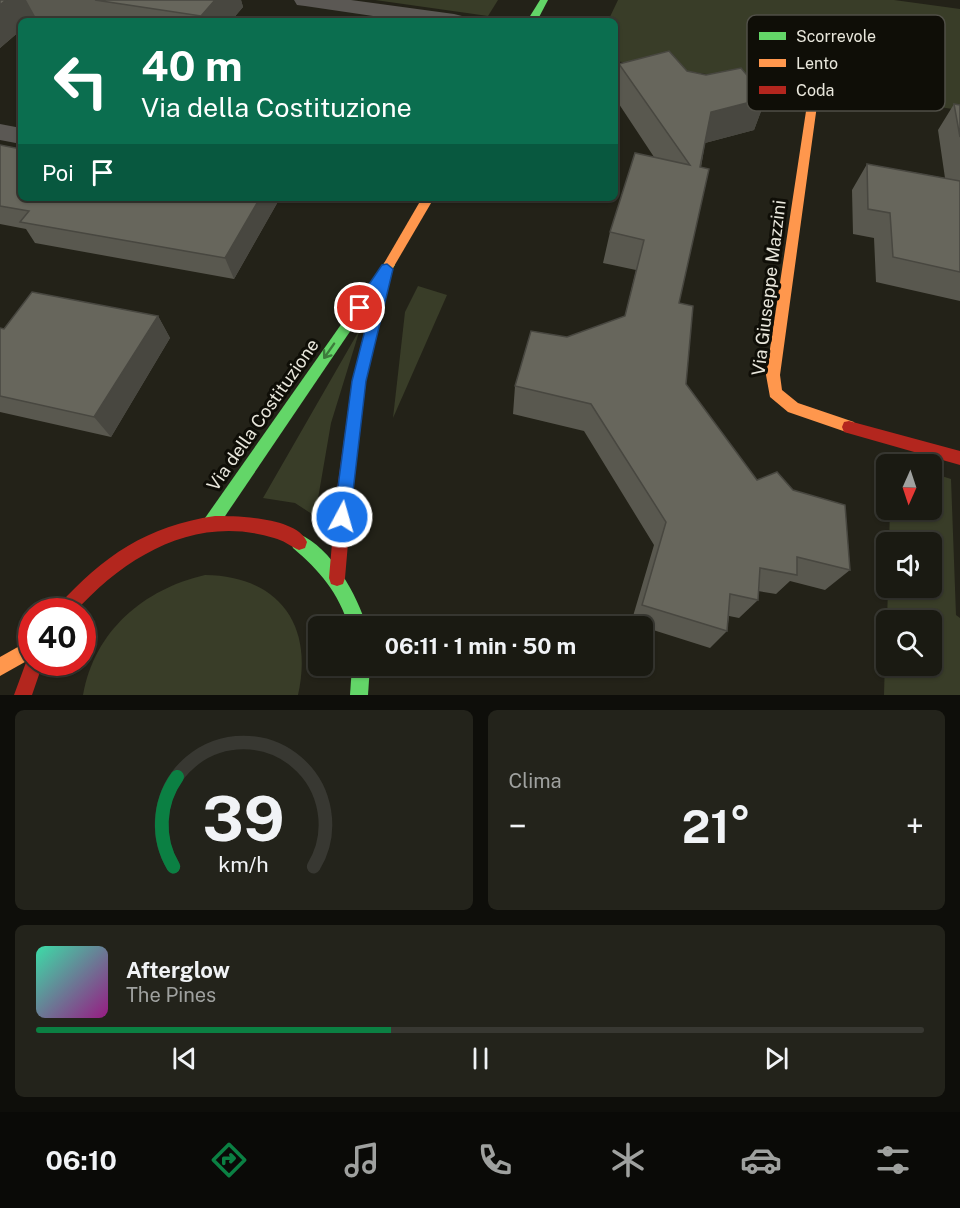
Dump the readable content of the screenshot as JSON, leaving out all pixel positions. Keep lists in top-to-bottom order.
{
  "streets": {
    "street": ["Via Giuseppe Mazzini", "Via della Costituzione"]
  },
  "legend": ["Scorrevole", "Lento", "Coda"],
  "north": "bottom",
  "page": {
    "turn": ["40 m", "Via della Costituzione"],
    "then": "Poi",
    "limit": "40",
    "trip": "06:11 · 1 min · 50 m",
    "tile": "Clima",
    "heat": ["−", "21°", "+"],
    "song": ["Afterglow", "The Pines"],
    "tabs": "06:10",
    "gauge": ["39", "km/h"]
  }
}
